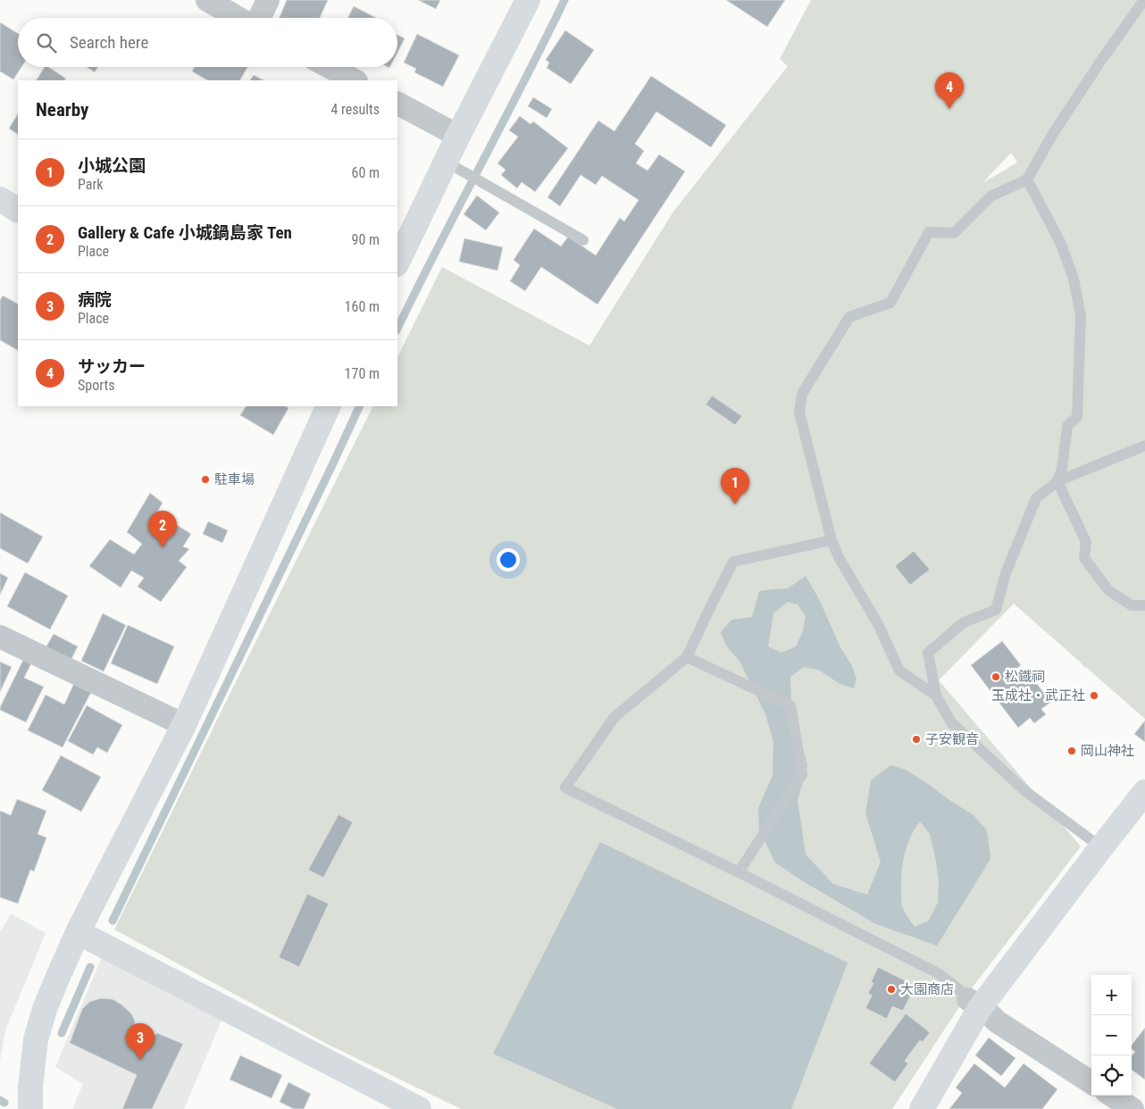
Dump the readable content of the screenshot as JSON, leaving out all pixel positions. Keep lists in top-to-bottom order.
{
  "places": [
    "駐車場",
    "松鐡祠",
    "玉成社・武正社",
    "子安観音",
    "岡山神社",
    "大園商店"
  ],
  "page": {
    "search": "Search here",
    "pins": [
      "4",
      "1",
      "2",
      "3"
    ],
    "heading": ["Nearby", "4 results"],
    "list": [
      {
        "mark": "1",
        "name": "小城公園",
        "note": "Park",
        "value": "60 m"
      },
      {
        "mark": "2",
        "name": "Gallery & Cafe 小城鍋島家 Ten",
        "note": "Place",
        "value": "90 m"
      },
      {
        "mark": "3",
        "name": "病院",
        "note": "Place",
        "value": "160 m"
      },
      {
        "mark": "4",
        "name": "サッカー",
        "note": "Sports",
        "value": "170 m"
      }
    ],
    "map_buttons": ["+", "−"]
  }
}
